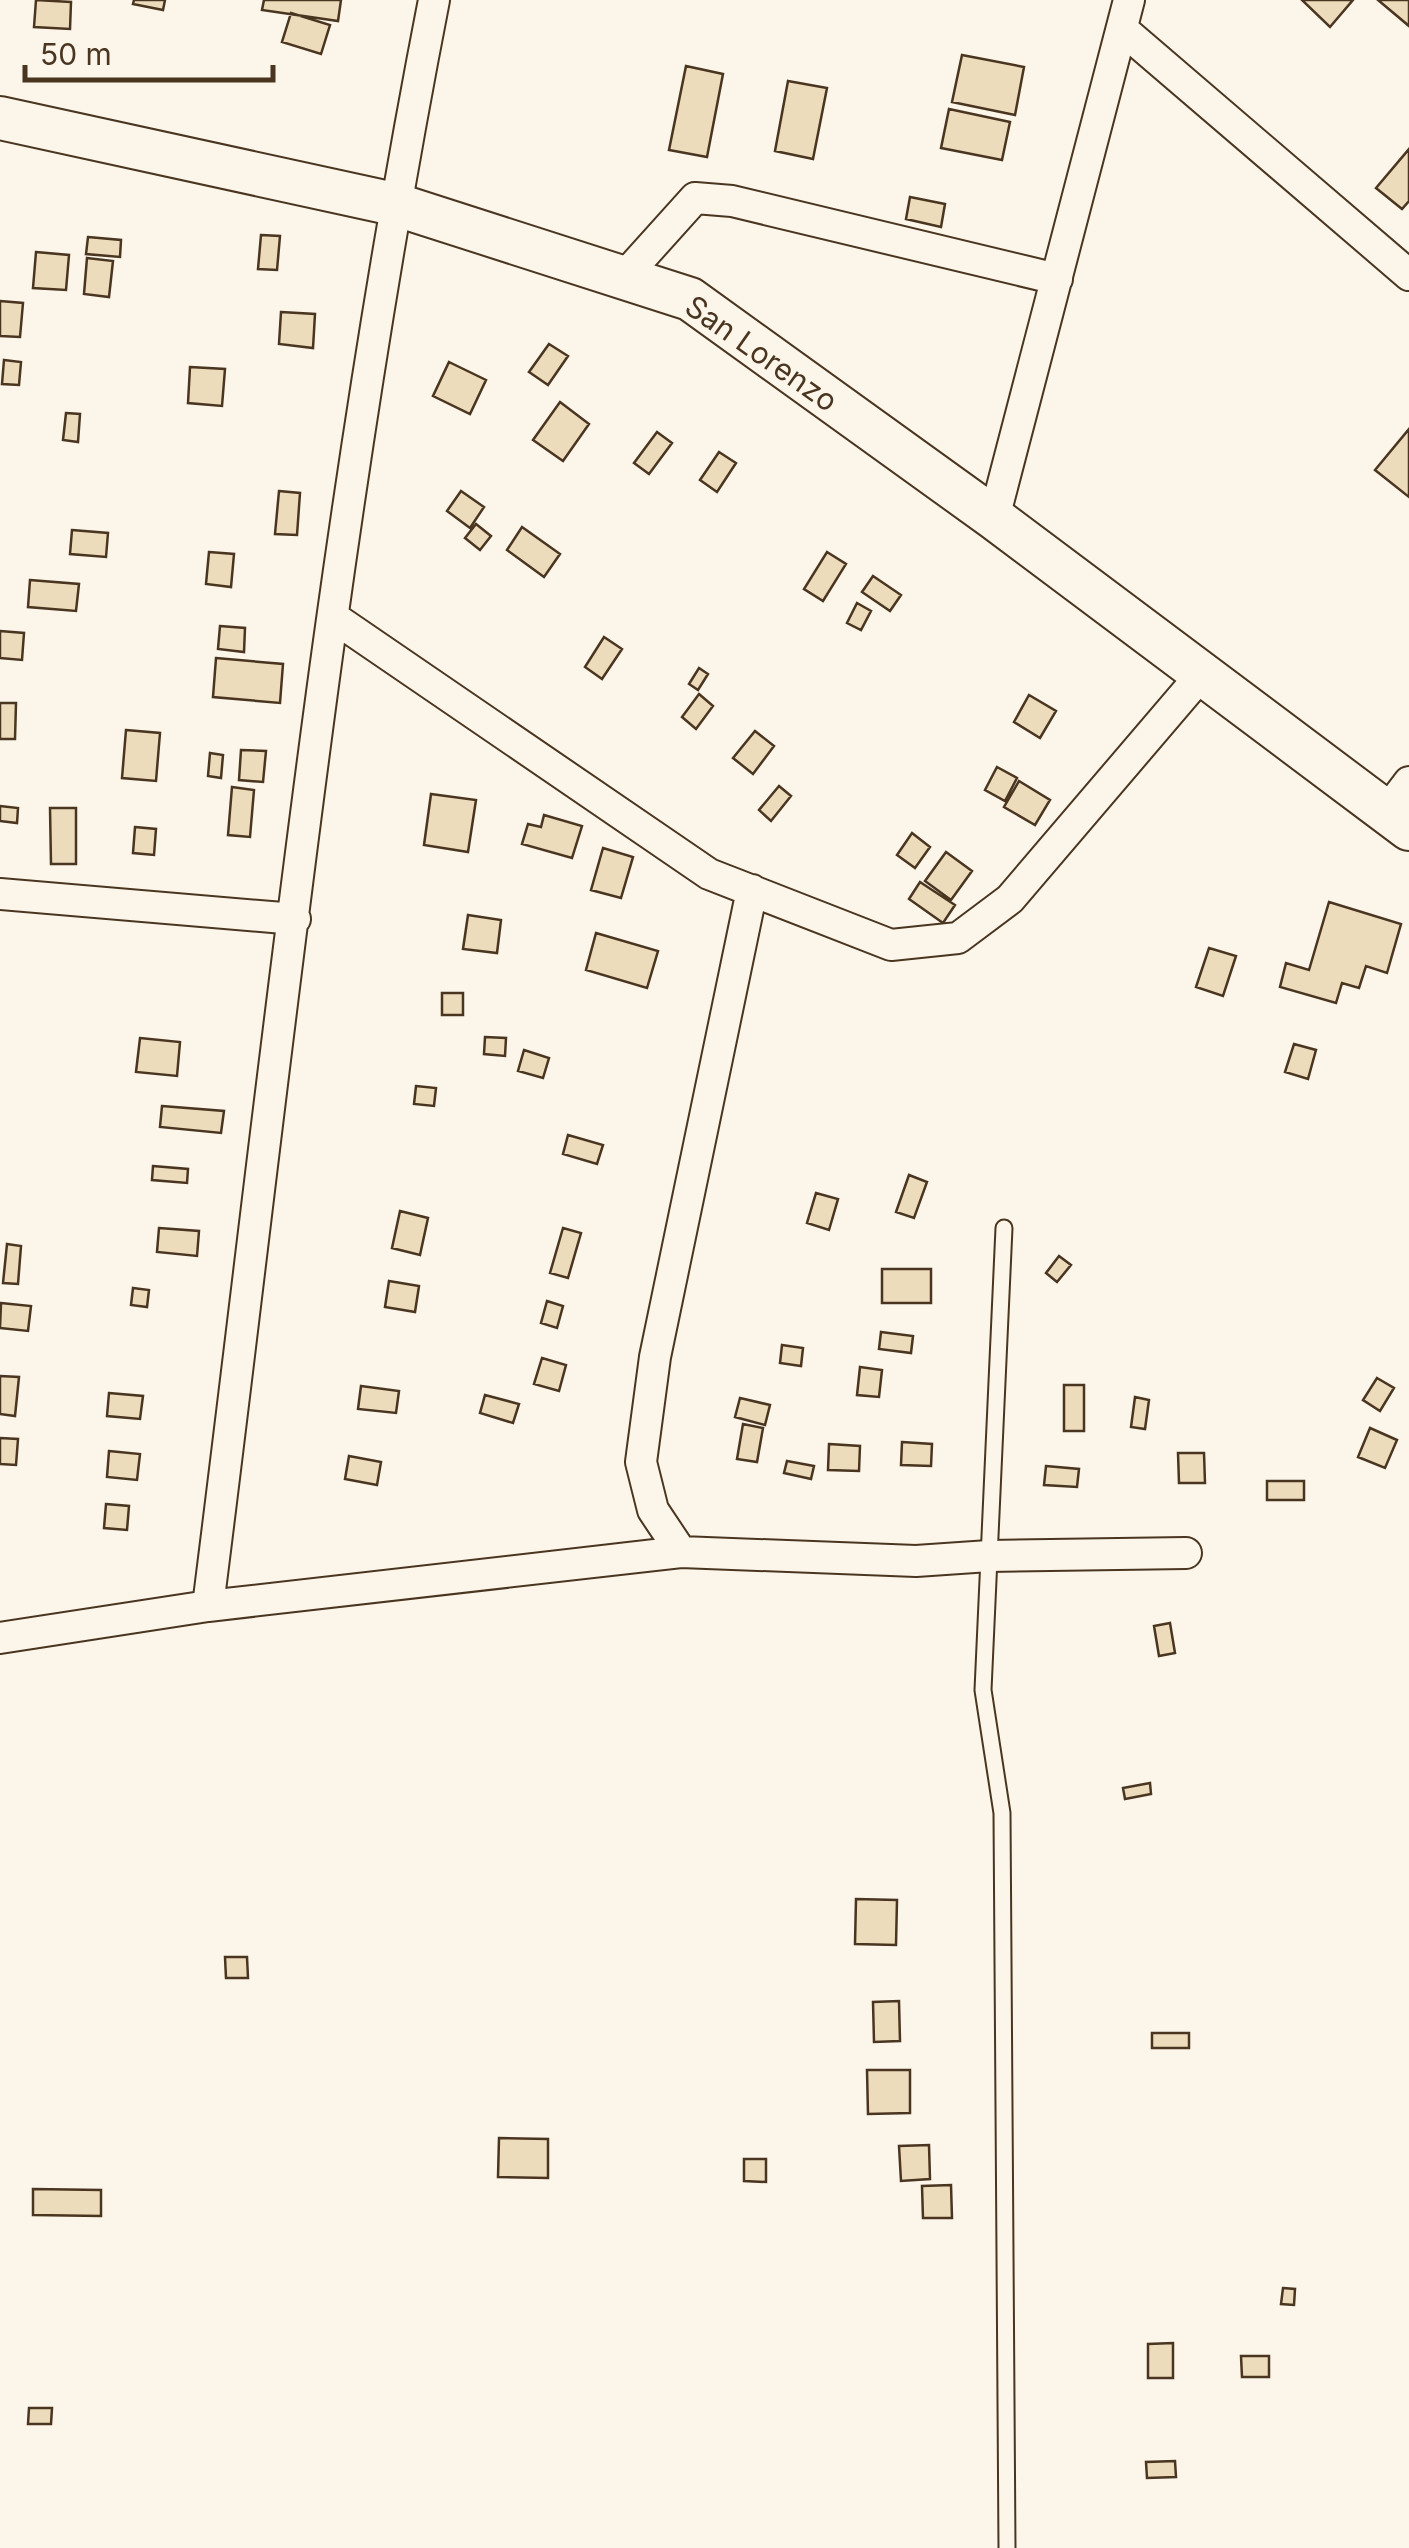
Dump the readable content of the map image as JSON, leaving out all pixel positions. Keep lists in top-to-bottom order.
{
  "streets": {
    "street": ["San Lorenzo"]
  },
  "scale_bar": "50 m"
}
